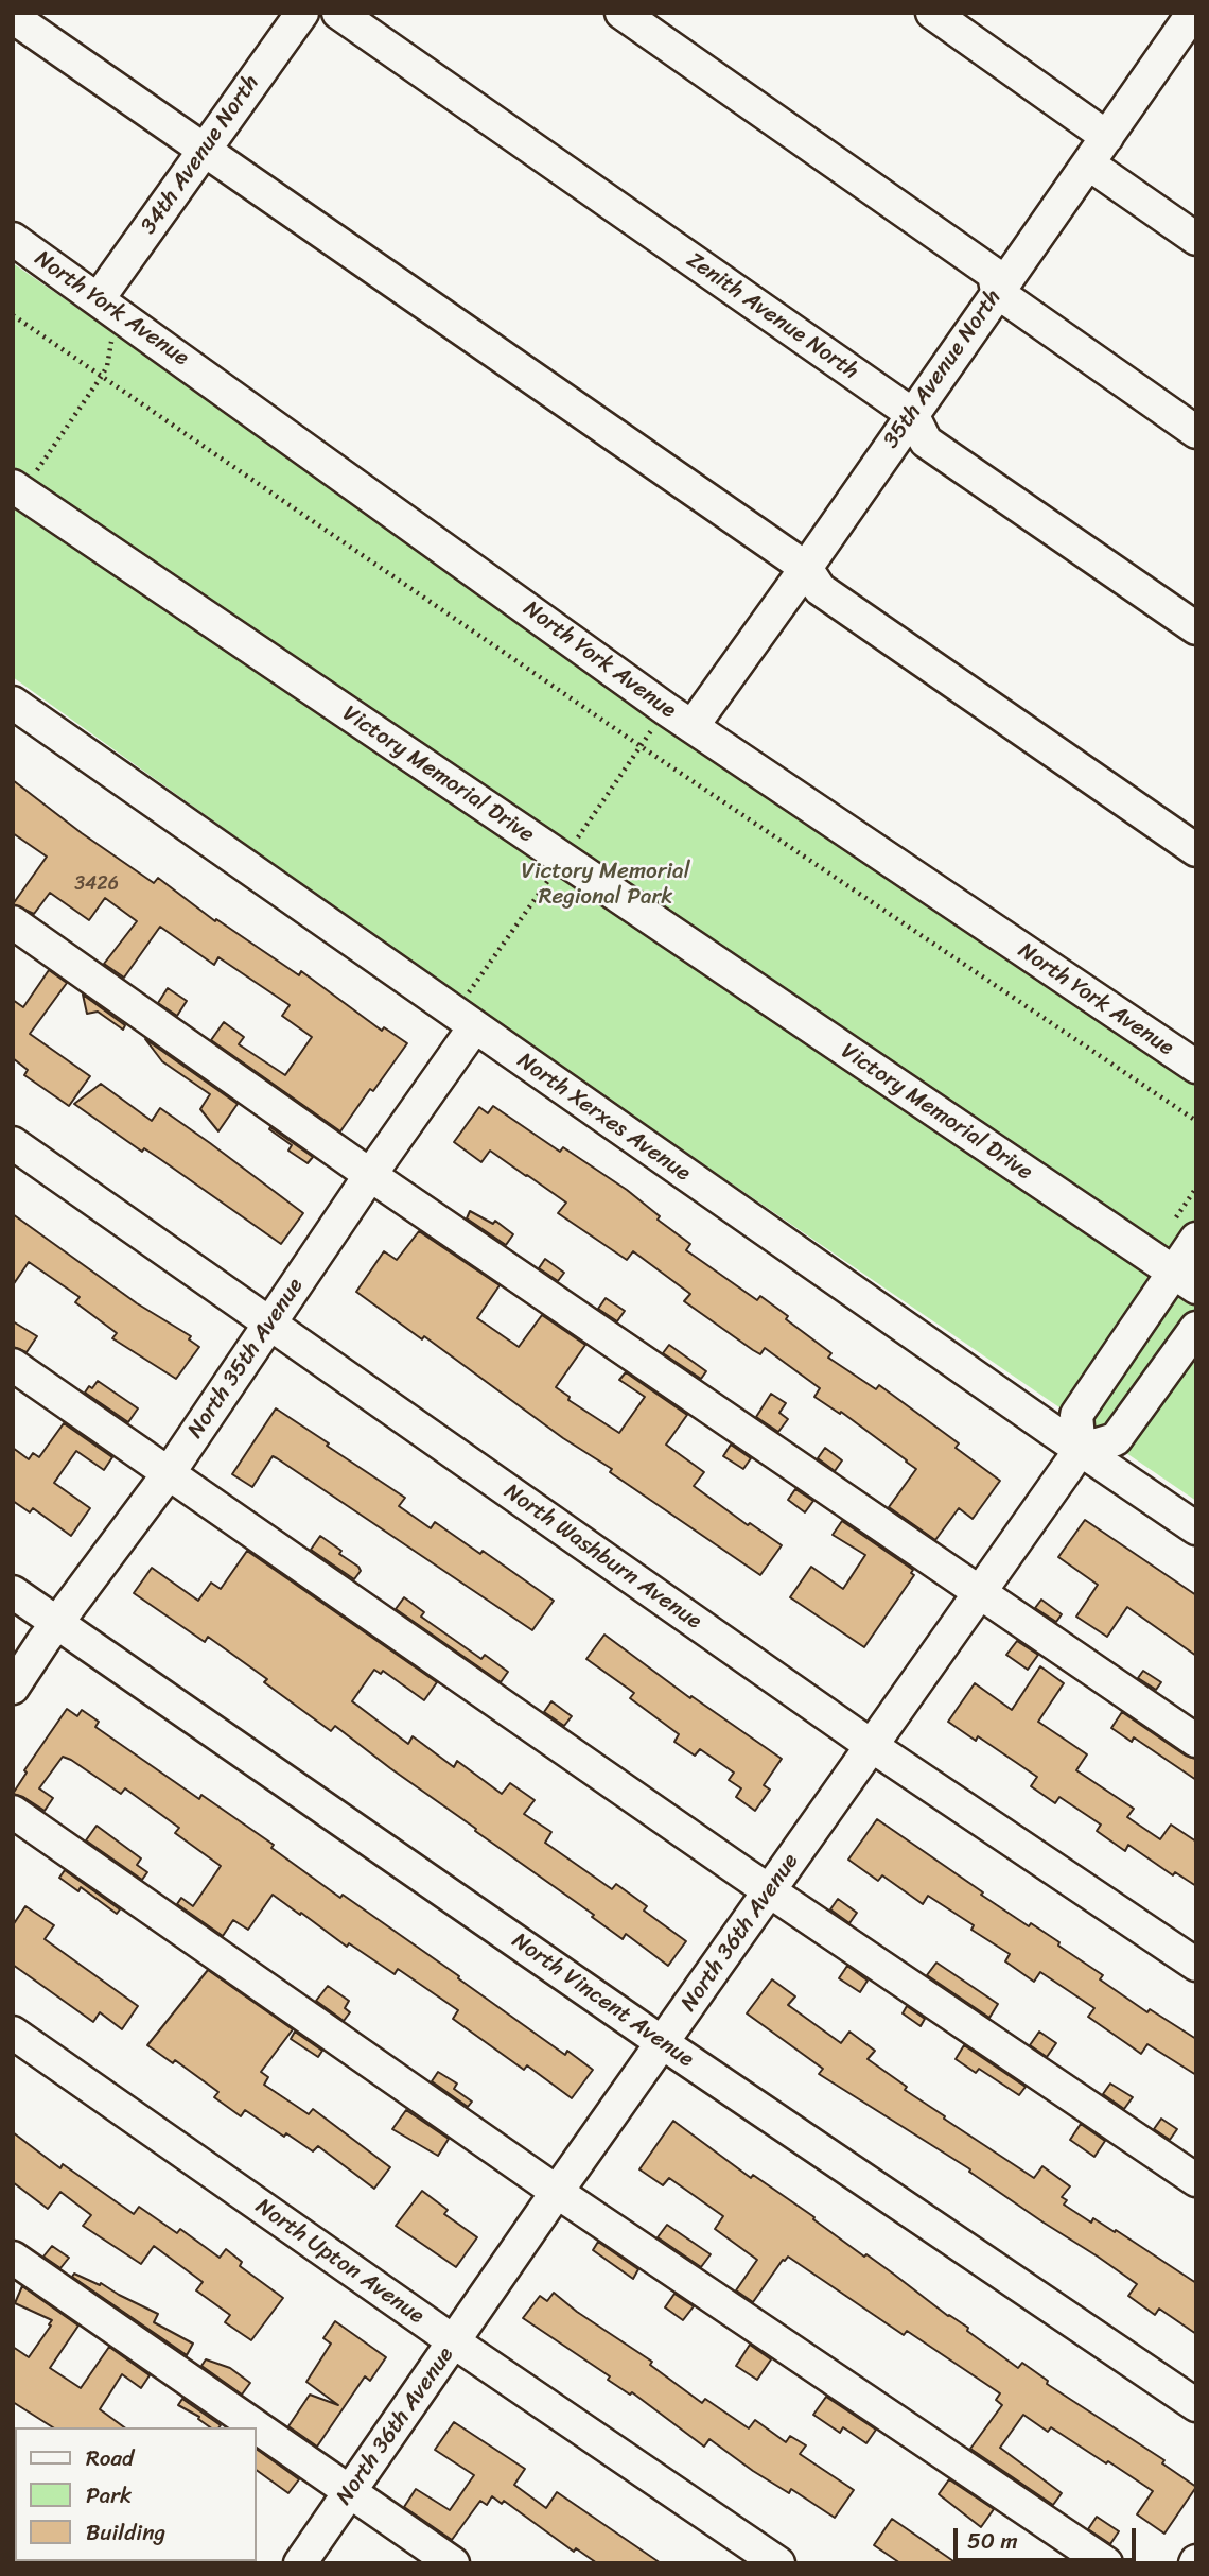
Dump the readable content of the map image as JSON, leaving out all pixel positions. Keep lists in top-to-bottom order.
{
  "streets": {
    "street": [
      "34th Avenue North",
      "North York Avenue",
      "Zenith Avenue North",
      "35th Avenue North",
      "Victory Memorial Drive",
      "North Xerxes Avenue",
      "North 35th Avenue",
      "North Washburn Avenue",
      "North 36th Avenue",
      "North Vincent Avenue",
      "North Upton Avenue"
    ]
  },
  "crossings": [
    ["34th Avenue North", "North York Avenue"],
    ["North York Avenue", "35th Avenue North"],
    ["Zenith Avenue North", "35th Avenue North"],
    ["North Xerxes Avenue", "North 35th Avenue"],
    ["North Xerxes Avenue", "North 36th Avenue"],
    ["North 35th Avenue", "North Washburn Avenue"],
    ["North 35th Avenue", "North Vincent Avenue"],
    ["North Washburn Avenue", "North 36th Avenue"],
    ["North 36th Avenue", "North Vincent Avenue"],
    ["North 36th Avenue", "North Upton Avenue"]
  ],
  "parks": ["Victory Memorial Regional Park"],
  "house_numbers": ["3426"],
  "legend": ["Road", "Park", "Building"],
  "scale_bar": "50 m"
}
